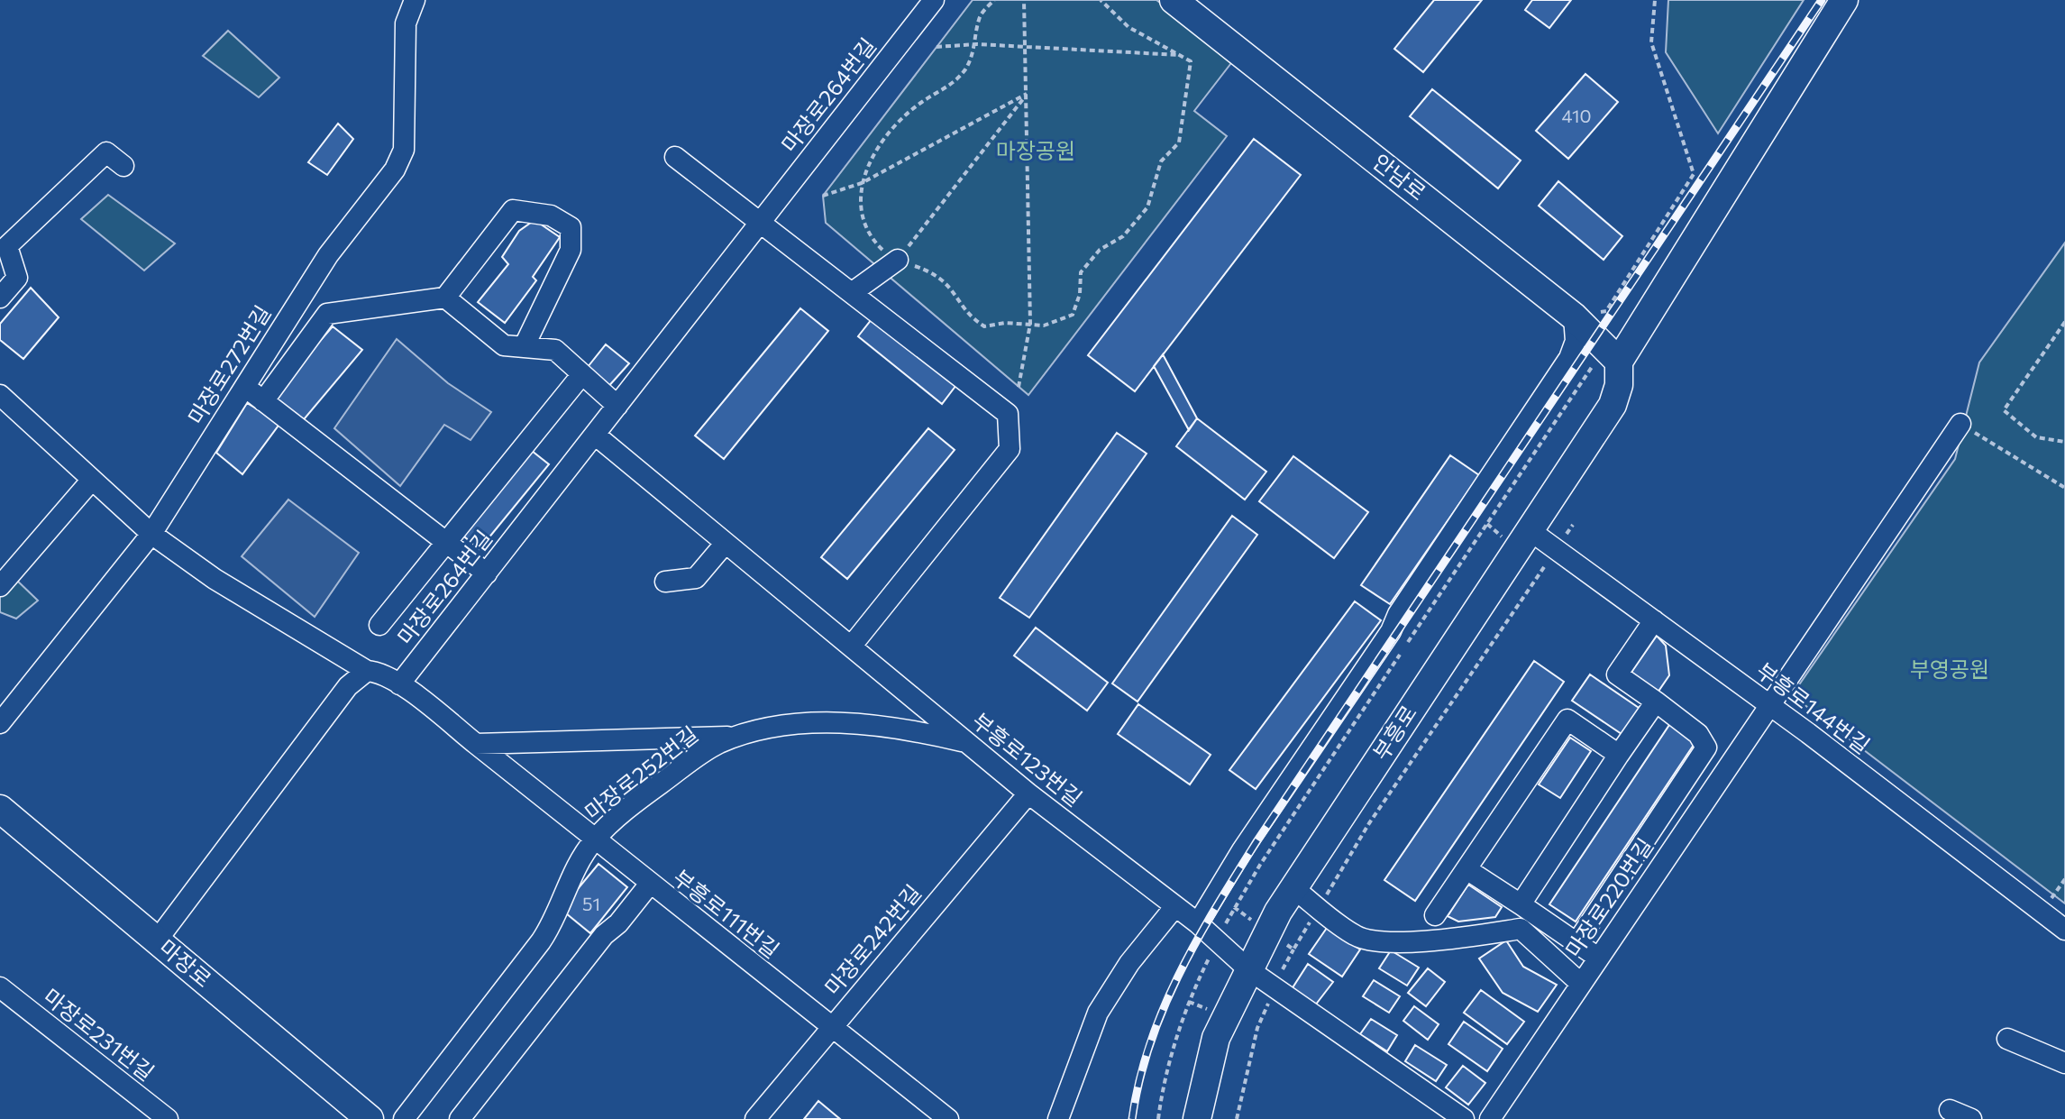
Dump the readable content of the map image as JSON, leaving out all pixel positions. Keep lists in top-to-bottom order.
{
  "streets": {
    "main road": ["안남로", "부흥로", "마장로"],
    "street": [
      "마장로264번길",
      "마장로272번길",
      "부흥로144번길",
      "부흥로123번길",
      "마장로252번길",
      "마장로220번길",
      "부흥로111번길",
      "마장로242번길",
      "마장로231번길"
    ]
  },
  "crossings": [
    ["마장로264번길", "부흥로123번길"],
    ["마장로264번길", "부흥로111번길"],
    ["안남로", "부흥로"],
    ["부흥로144번길", "부흥로"],
    ["부흥로144번길", "마장로220번길"],
    ["부흥로", "부흥로123번길"],
    ["부흥로123번길", "마장로252번길"],
    ["부흥로123번길", "마장로242번길"],
    ["마장로252번길", "부흥로111번길"],
    ["부흥로111번길", "마장로242번길"]
  ],
  "parks": ["마장공원", "부영공원"],
  "house_numbers": ["410", "51"]
}
